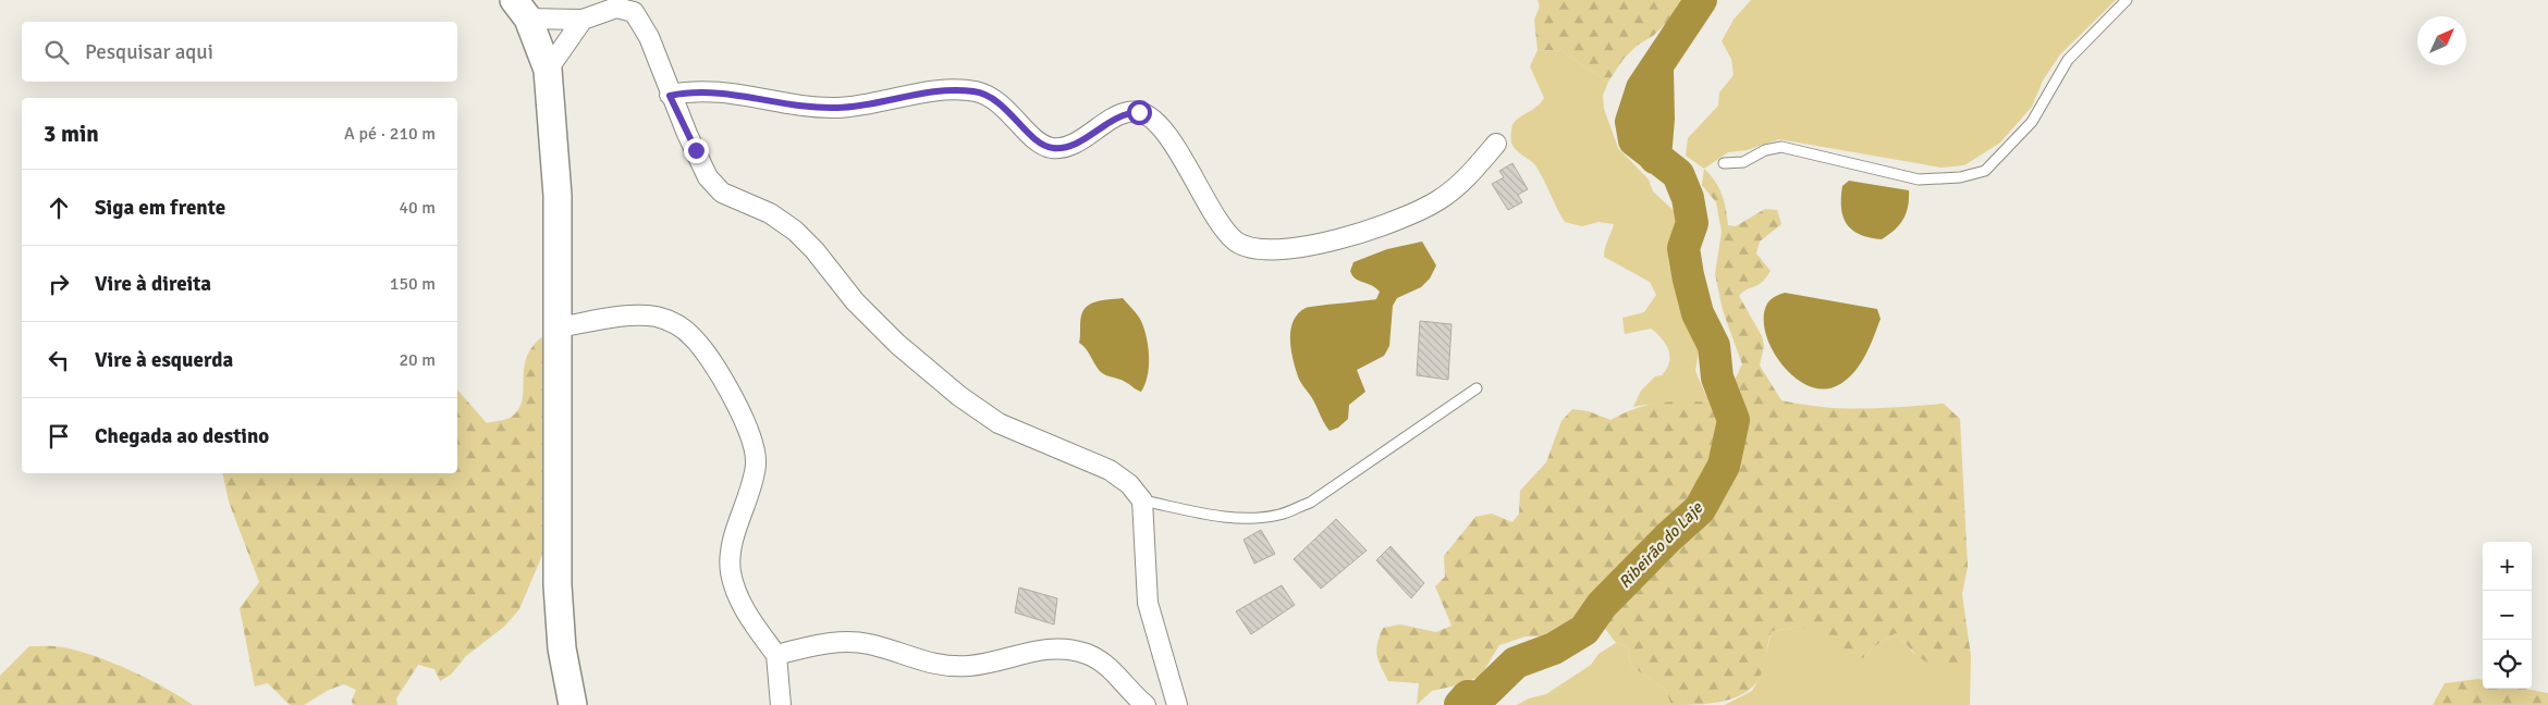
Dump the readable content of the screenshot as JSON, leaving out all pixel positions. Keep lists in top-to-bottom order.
{
  "water": ["Ribeirão do Laje"],
  "north": "top right",
  "page": {
    "search": "Pesquisar aqui",
    "heading": ["3 min", "A pé · 210 m"],
    "list": [
      ["Siga em frente", "40 m"],
      ["Vire à direita", "150 m"],
      ["Vire à esquerda", "20 m"],
      "Chegada ao destino"
    ],
    "map_buttons": ["+", "−"]
  }
}
